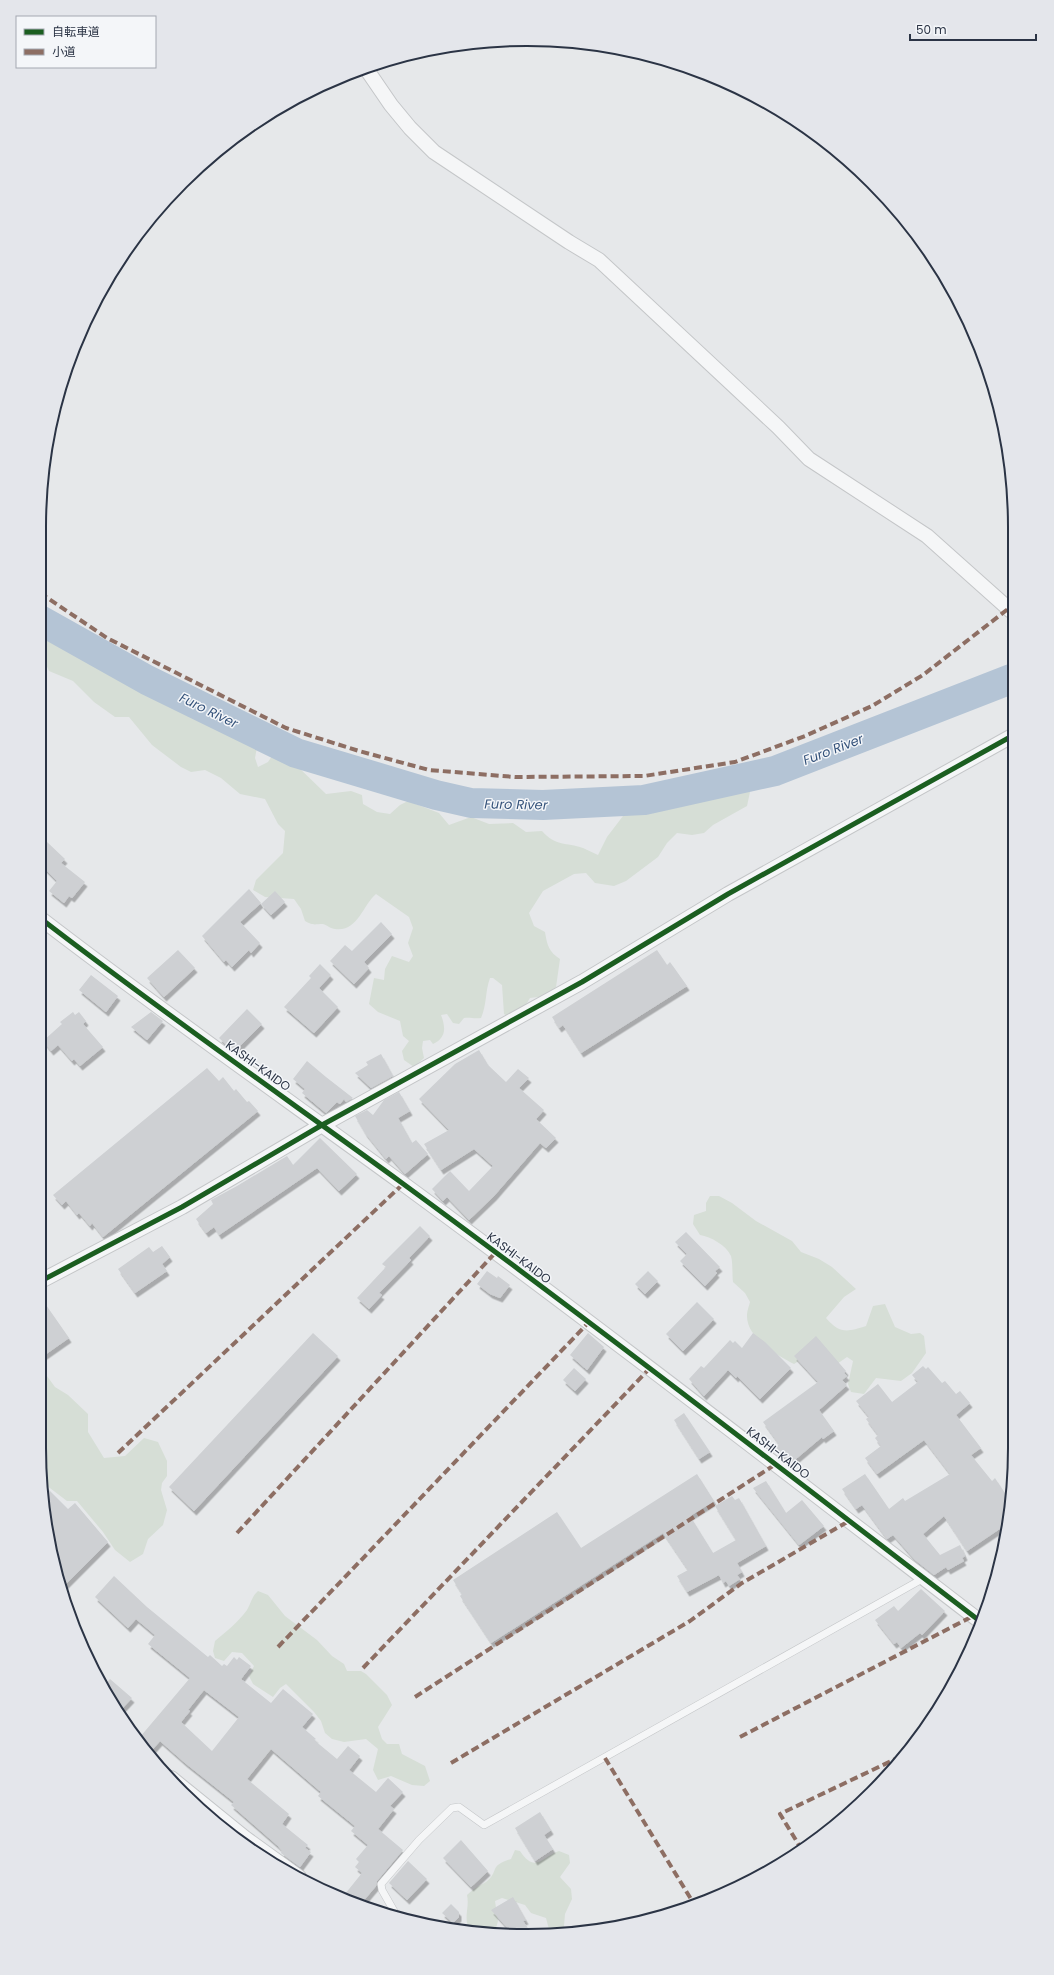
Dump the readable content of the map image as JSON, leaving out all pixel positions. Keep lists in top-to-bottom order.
{
  "streets": {
    "street": ["KASHI-KAIDO"]
  },
  "water": ["Furo River"],
  "legend": ["自転車道", "小道"],
  "scale_bar": "50 m"
}
